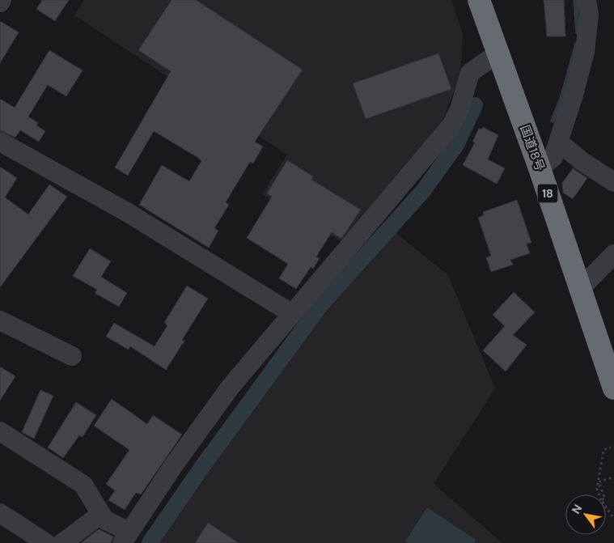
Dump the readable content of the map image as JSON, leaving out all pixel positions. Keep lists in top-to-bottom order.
{
  "streets": {
    "highway": ["国道18号", "18"]
  },
  "north": "top left"
}
